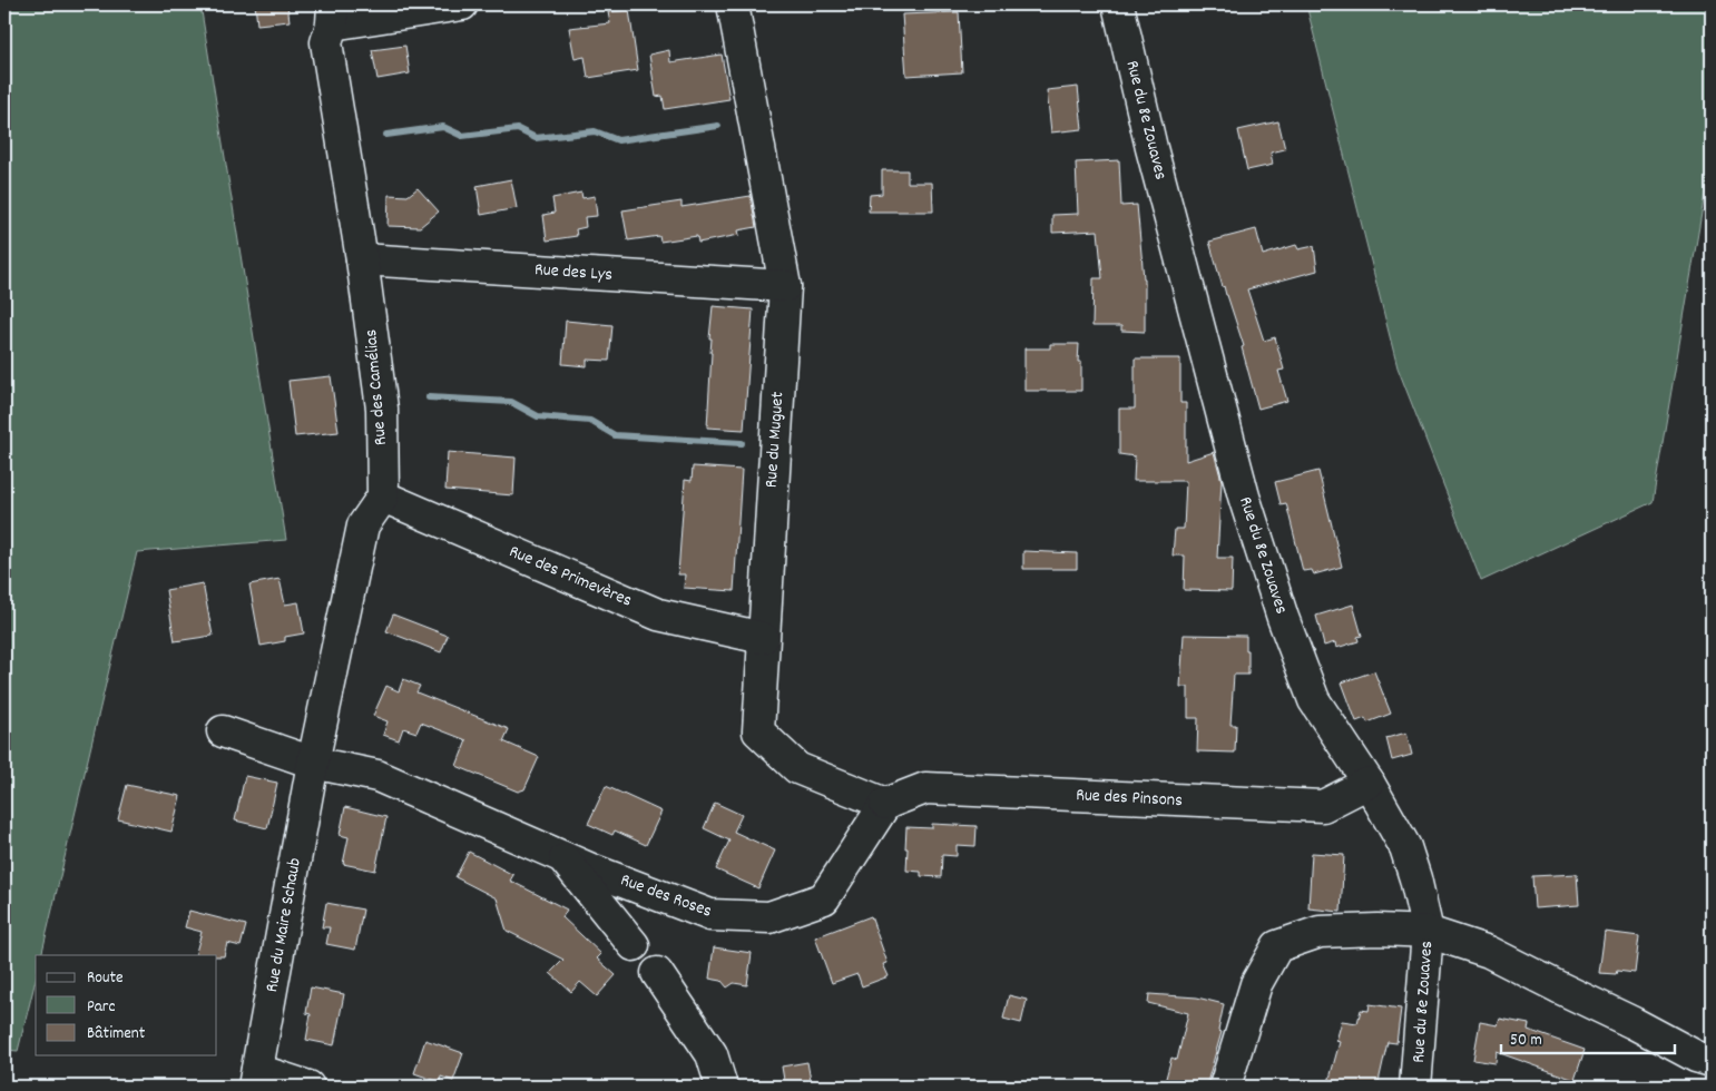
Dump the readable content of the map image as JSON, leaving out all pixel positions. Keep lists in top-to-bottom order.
{
  "streets": {
    "street": [
      "Rue du 8e Zouaves",
      "Rue des Lys",
      "Rue des Camélias",
      "Rue du Muguet",
      "Rue des Primevères",
      "Rue des Pinsons",
      "Rue des Roses",
      "Rue du Maire Schaub"
    ]
  },
  "crossings": [
    ["Rue du 8e Zouaves", "Rue des Pinsons"],
    ["Rue des Lys", "Rue des Camélias"],
    ["Rue des Lys", "Rue du Muguet"],
    ["Rue des Camélias", "Rue des Primevères"],
    ["Rue du Muguet", "Rue des Primevères"],
    ["Rue du Muguet", "Rue des Pinsons"],
    ["Rue du Muguet", "Rue des Roses"],
    ["Rue des Pinsons", "Rue des Roses"],
    ["Rue des Roses", "Rue du Maire Schaub"]
  ],
  "legend": ["Route", "Parc", "Bâtiment"],
  "scale_bar": "50 m"
}
